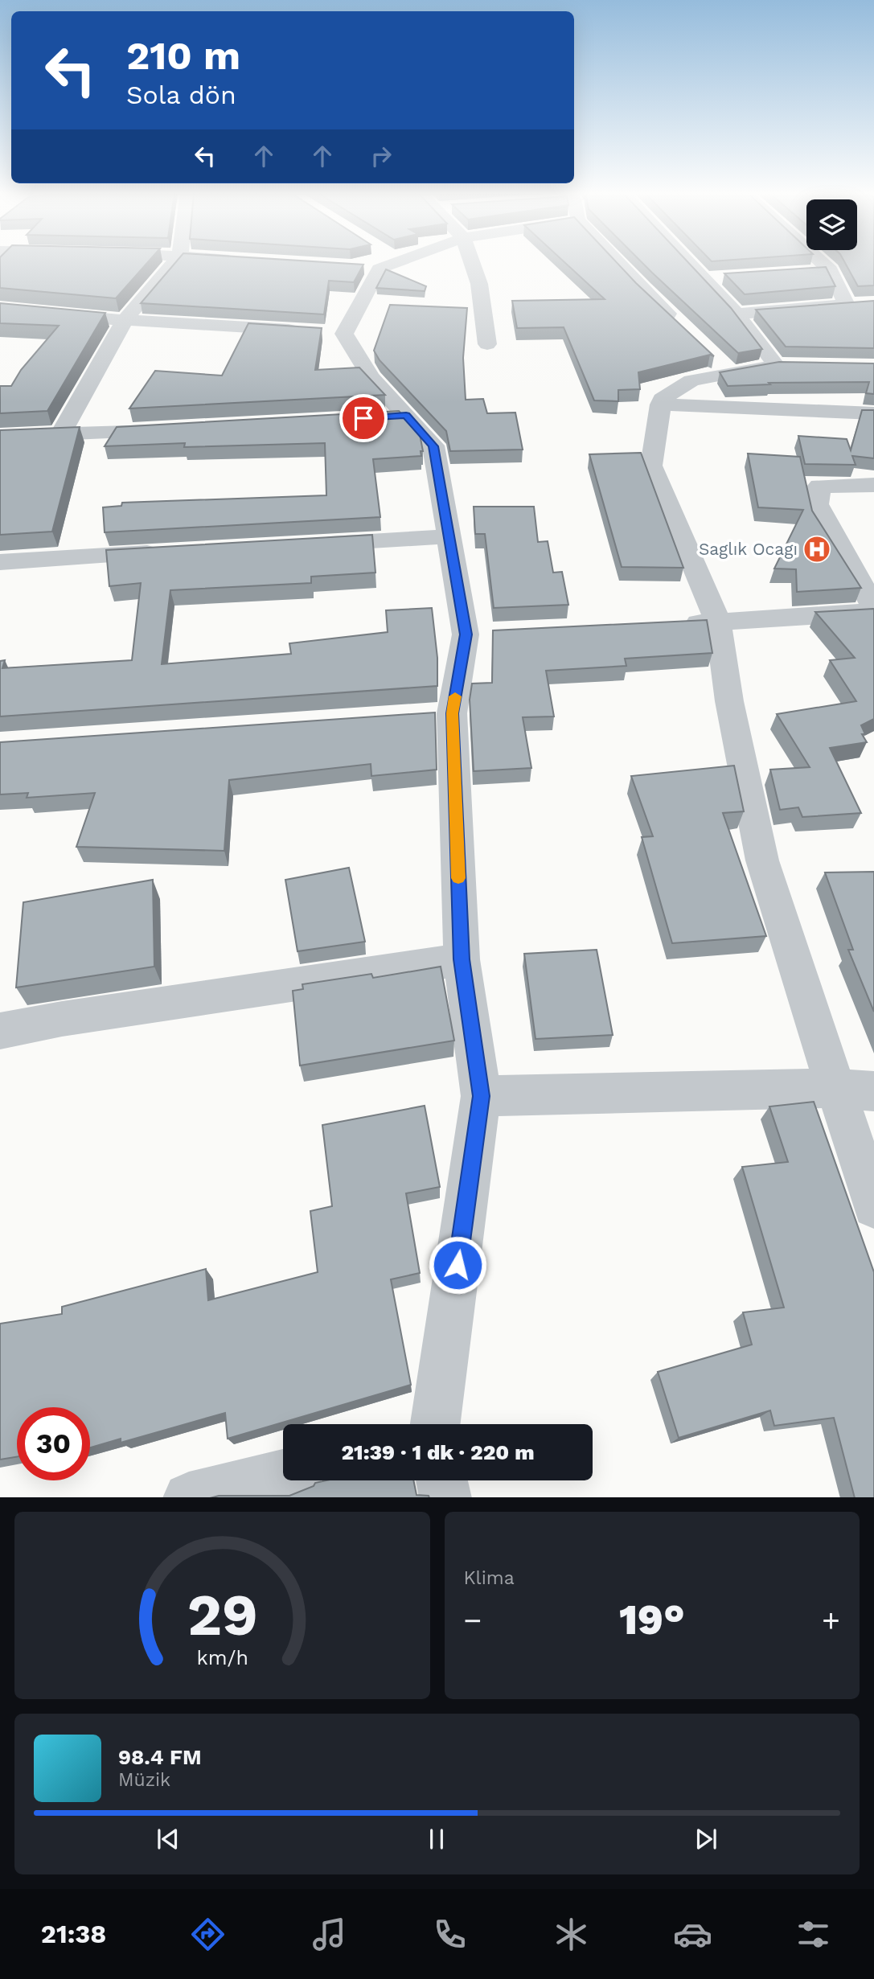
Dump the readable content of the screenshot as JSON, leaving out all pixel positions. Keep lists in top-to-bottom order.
{
  "places": {
    "hospital": ["Saglık Ocagı"]
  },
  "page": {
    "turn": ["210 m", "Sola dön"],
    "limit": "30",
    "trip": "21:39 · 1 dk · 220 m",
    "tile": "Klima",
    "heat": ["−", "19°", "+"],
    "song": ["98.4 FM", "Müzik"],
    "tabs": "21:38",
    "gauge": ["29", "km/h"]
  }
}
